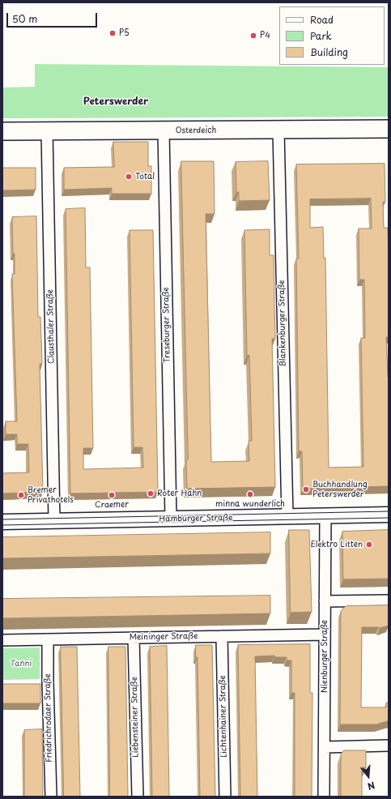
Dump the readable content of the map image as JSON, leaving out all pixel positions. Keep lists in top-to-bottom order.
{
  "streets": {
    "main road": ["Osterdeich"],
    "street": [
      "Blankenburger Straße",
      "Treseburger Straße",
      "Clausthaler Straße",
      "Hamburger Straße",
      "Meininger Straße",
      "Nienburger Straße",
      "Lichtenhainer Straße",
      "Liebensteiner Straße",
      "Friedrichrodaer Straße"
    ]
  },
  "crossings": [
    ["Osterdeich", "Blankenburger Straße"],
    ["Osterdeich", "Treseburger Straße"],
    ["Osterdeich", "Clausthaler Straße"],
    ["Blankenburger Straße", "Hamburger Straße"],
    ["Treseburger Straße", "Hamburger Straße"],
    ["Clausthaler Straße", "Hamburger Straße"],
    ["Hamburger Straße", "Nienburger Straße"],
    ["Meininger Straße", "Nienburger Straße"],
    ["Meininger Straße", "Lichtenhainer Straße"],
    ["Meininger Straße", "Liebensteiner Straße"],
    ["Meininger Straße", "Friedrichrodaer Straße"]
  ],
  "districts": ["Peterswerder"],
  "parks": ["Tanni"],
  "places": [
    "P5",
    "P4",
    "Total",
    "Buchhandlung Peterswerder",
    "Roter Hahn",
    "minna wunderlich",
    "Bremer Privathotels",
    "Craemer",
    "Elektro Litten"
  ],
  "legend": ["Road", "Park", "Building"],
  "scale_bar": "50 m",
  "north": "bottom"
}
